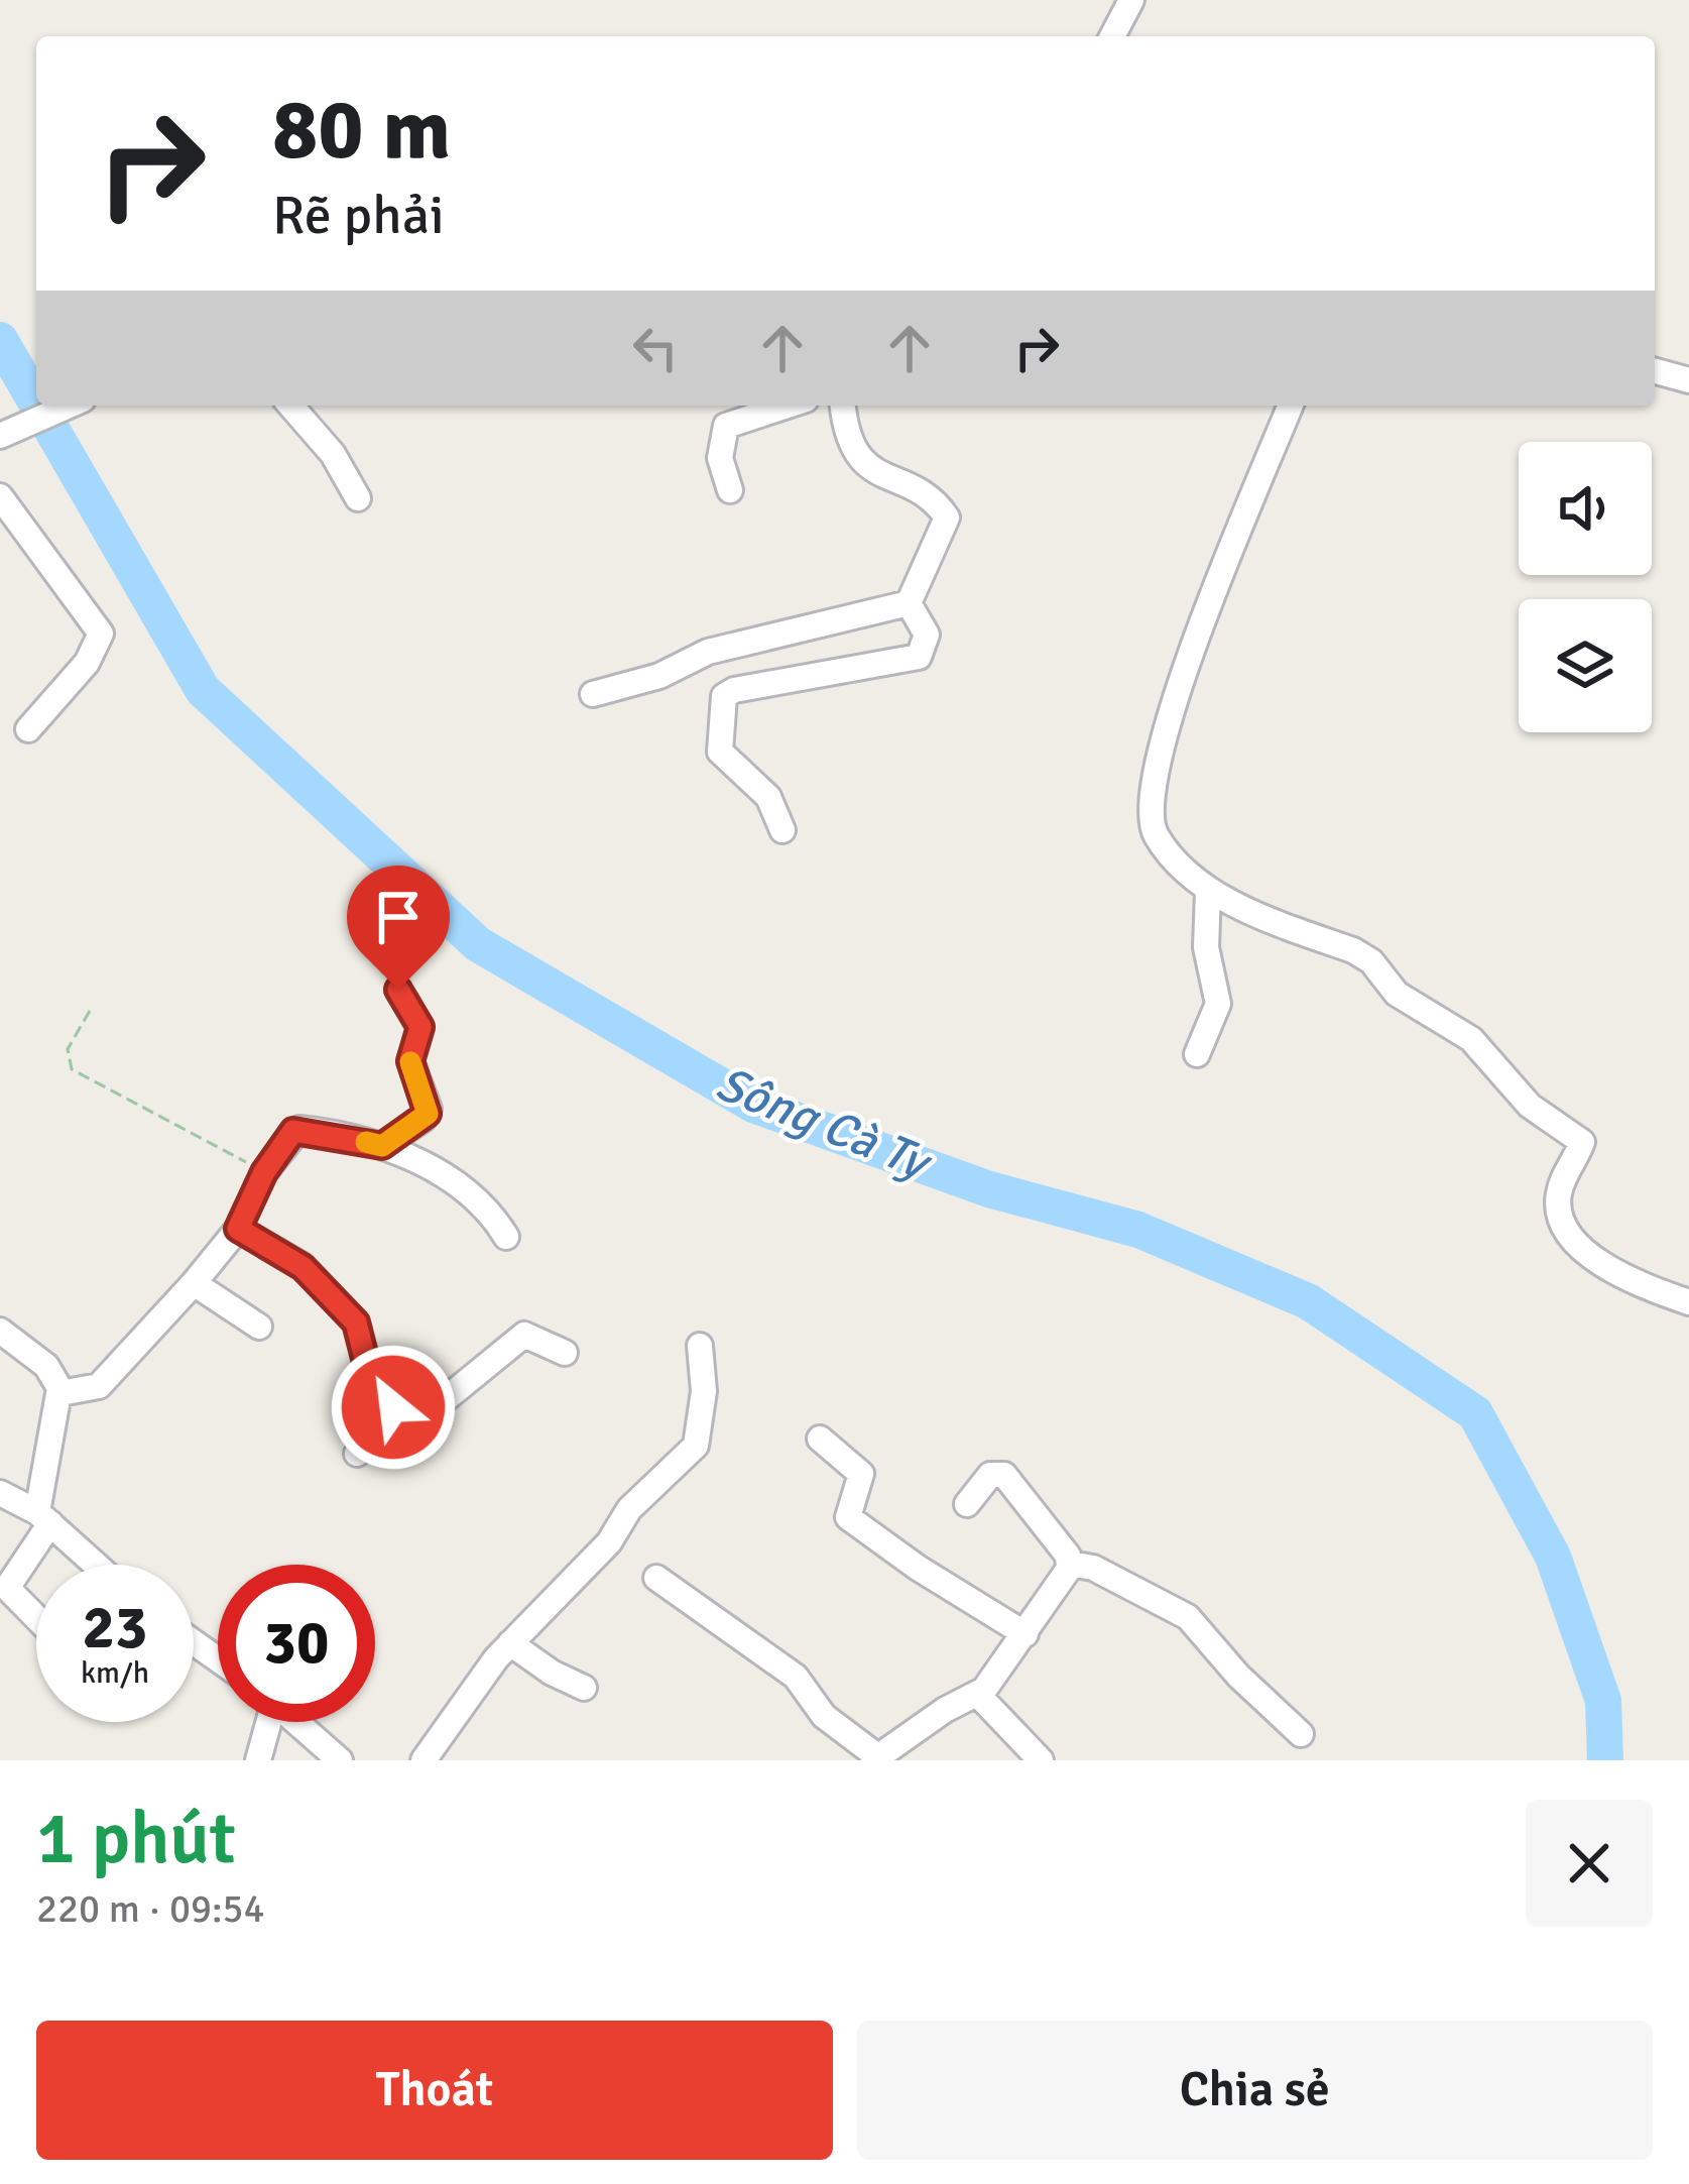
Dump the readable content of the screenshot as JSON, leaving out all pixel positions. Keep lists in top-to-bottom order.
{
  "water": ["Sông Cà Ty"],
  "page": {
    "turn": ["80 m", "Rẽ phải"],
    "speed": "23 km/h",
    "limit": "30",
    "heading": ["1 phút", "220 m · 09:54"],
    "buttons": ["Thoát", "Chia sẻ"]
  }
}
